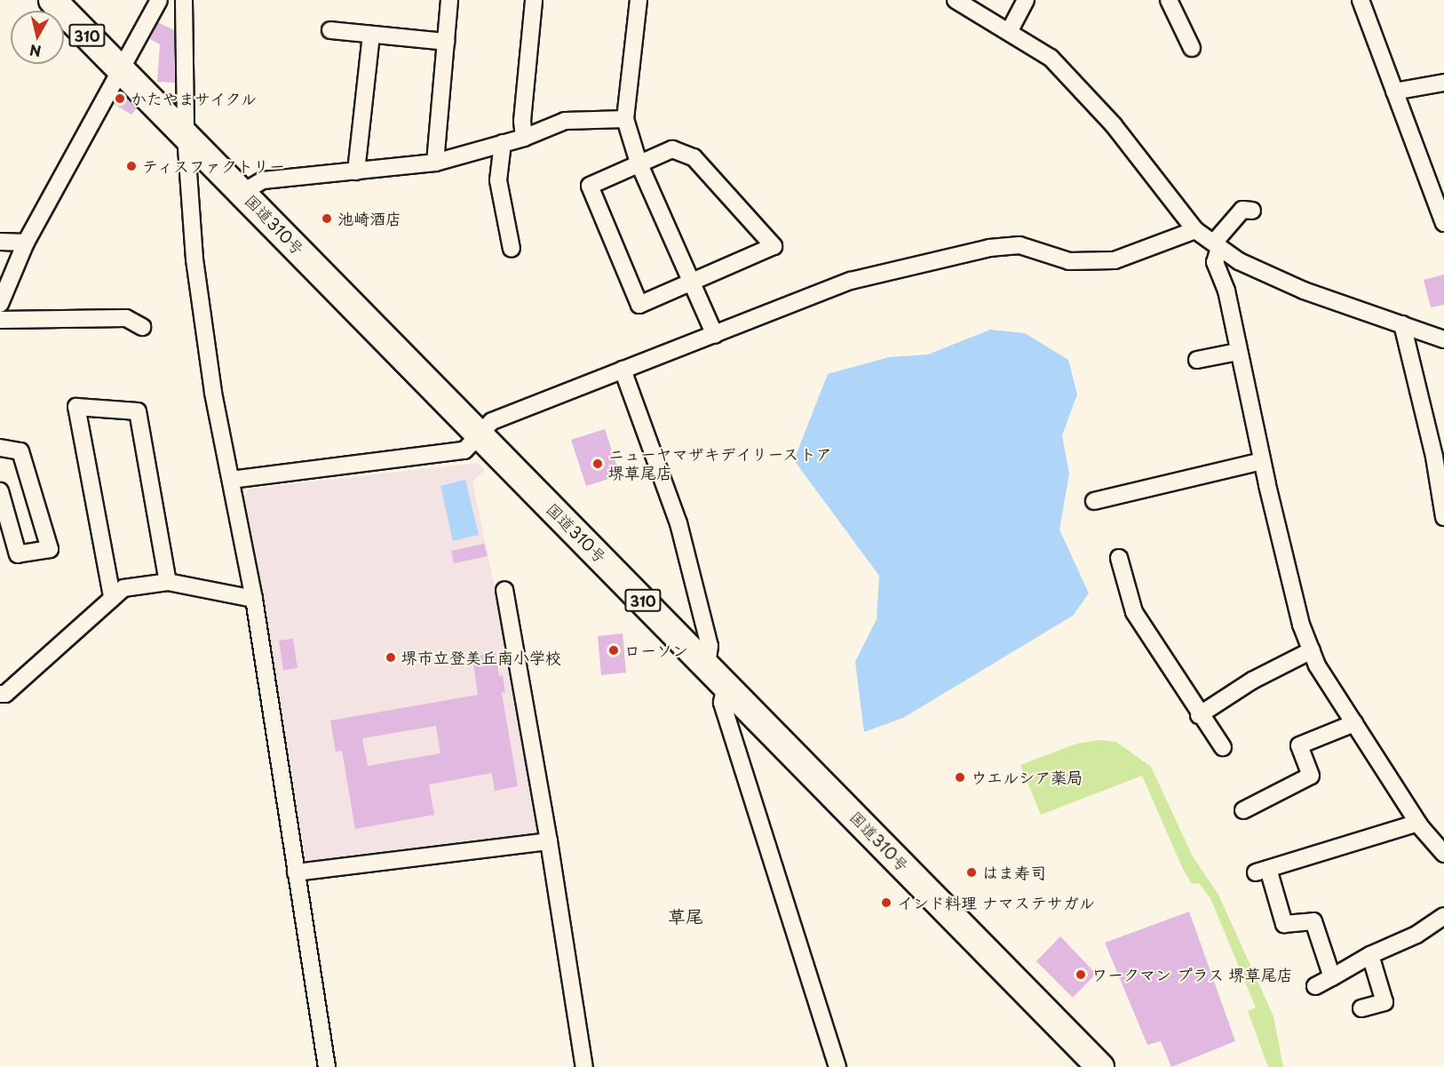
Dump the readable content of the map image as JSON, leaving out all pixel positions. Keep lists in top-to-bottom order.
{
  "streets": {
    "highway": ["310", "国道310号"]
  },
  "districts": ["草尾"],
  "places": [
    "かたやまサイクル",
    "ティスファクトリー",
    "池崎酒店",
    "ニューヤマザキデイリーストア 堺草尾店",
    "ローソン",
    "堺市立登美丘南小学校",
    "ウエルシア薬局",
    "はま寿司",
    "インド料理 ナマステサガル",
    "ワークマン プラス 堺草尾店"
  ],
  "north": "bottom"
}
